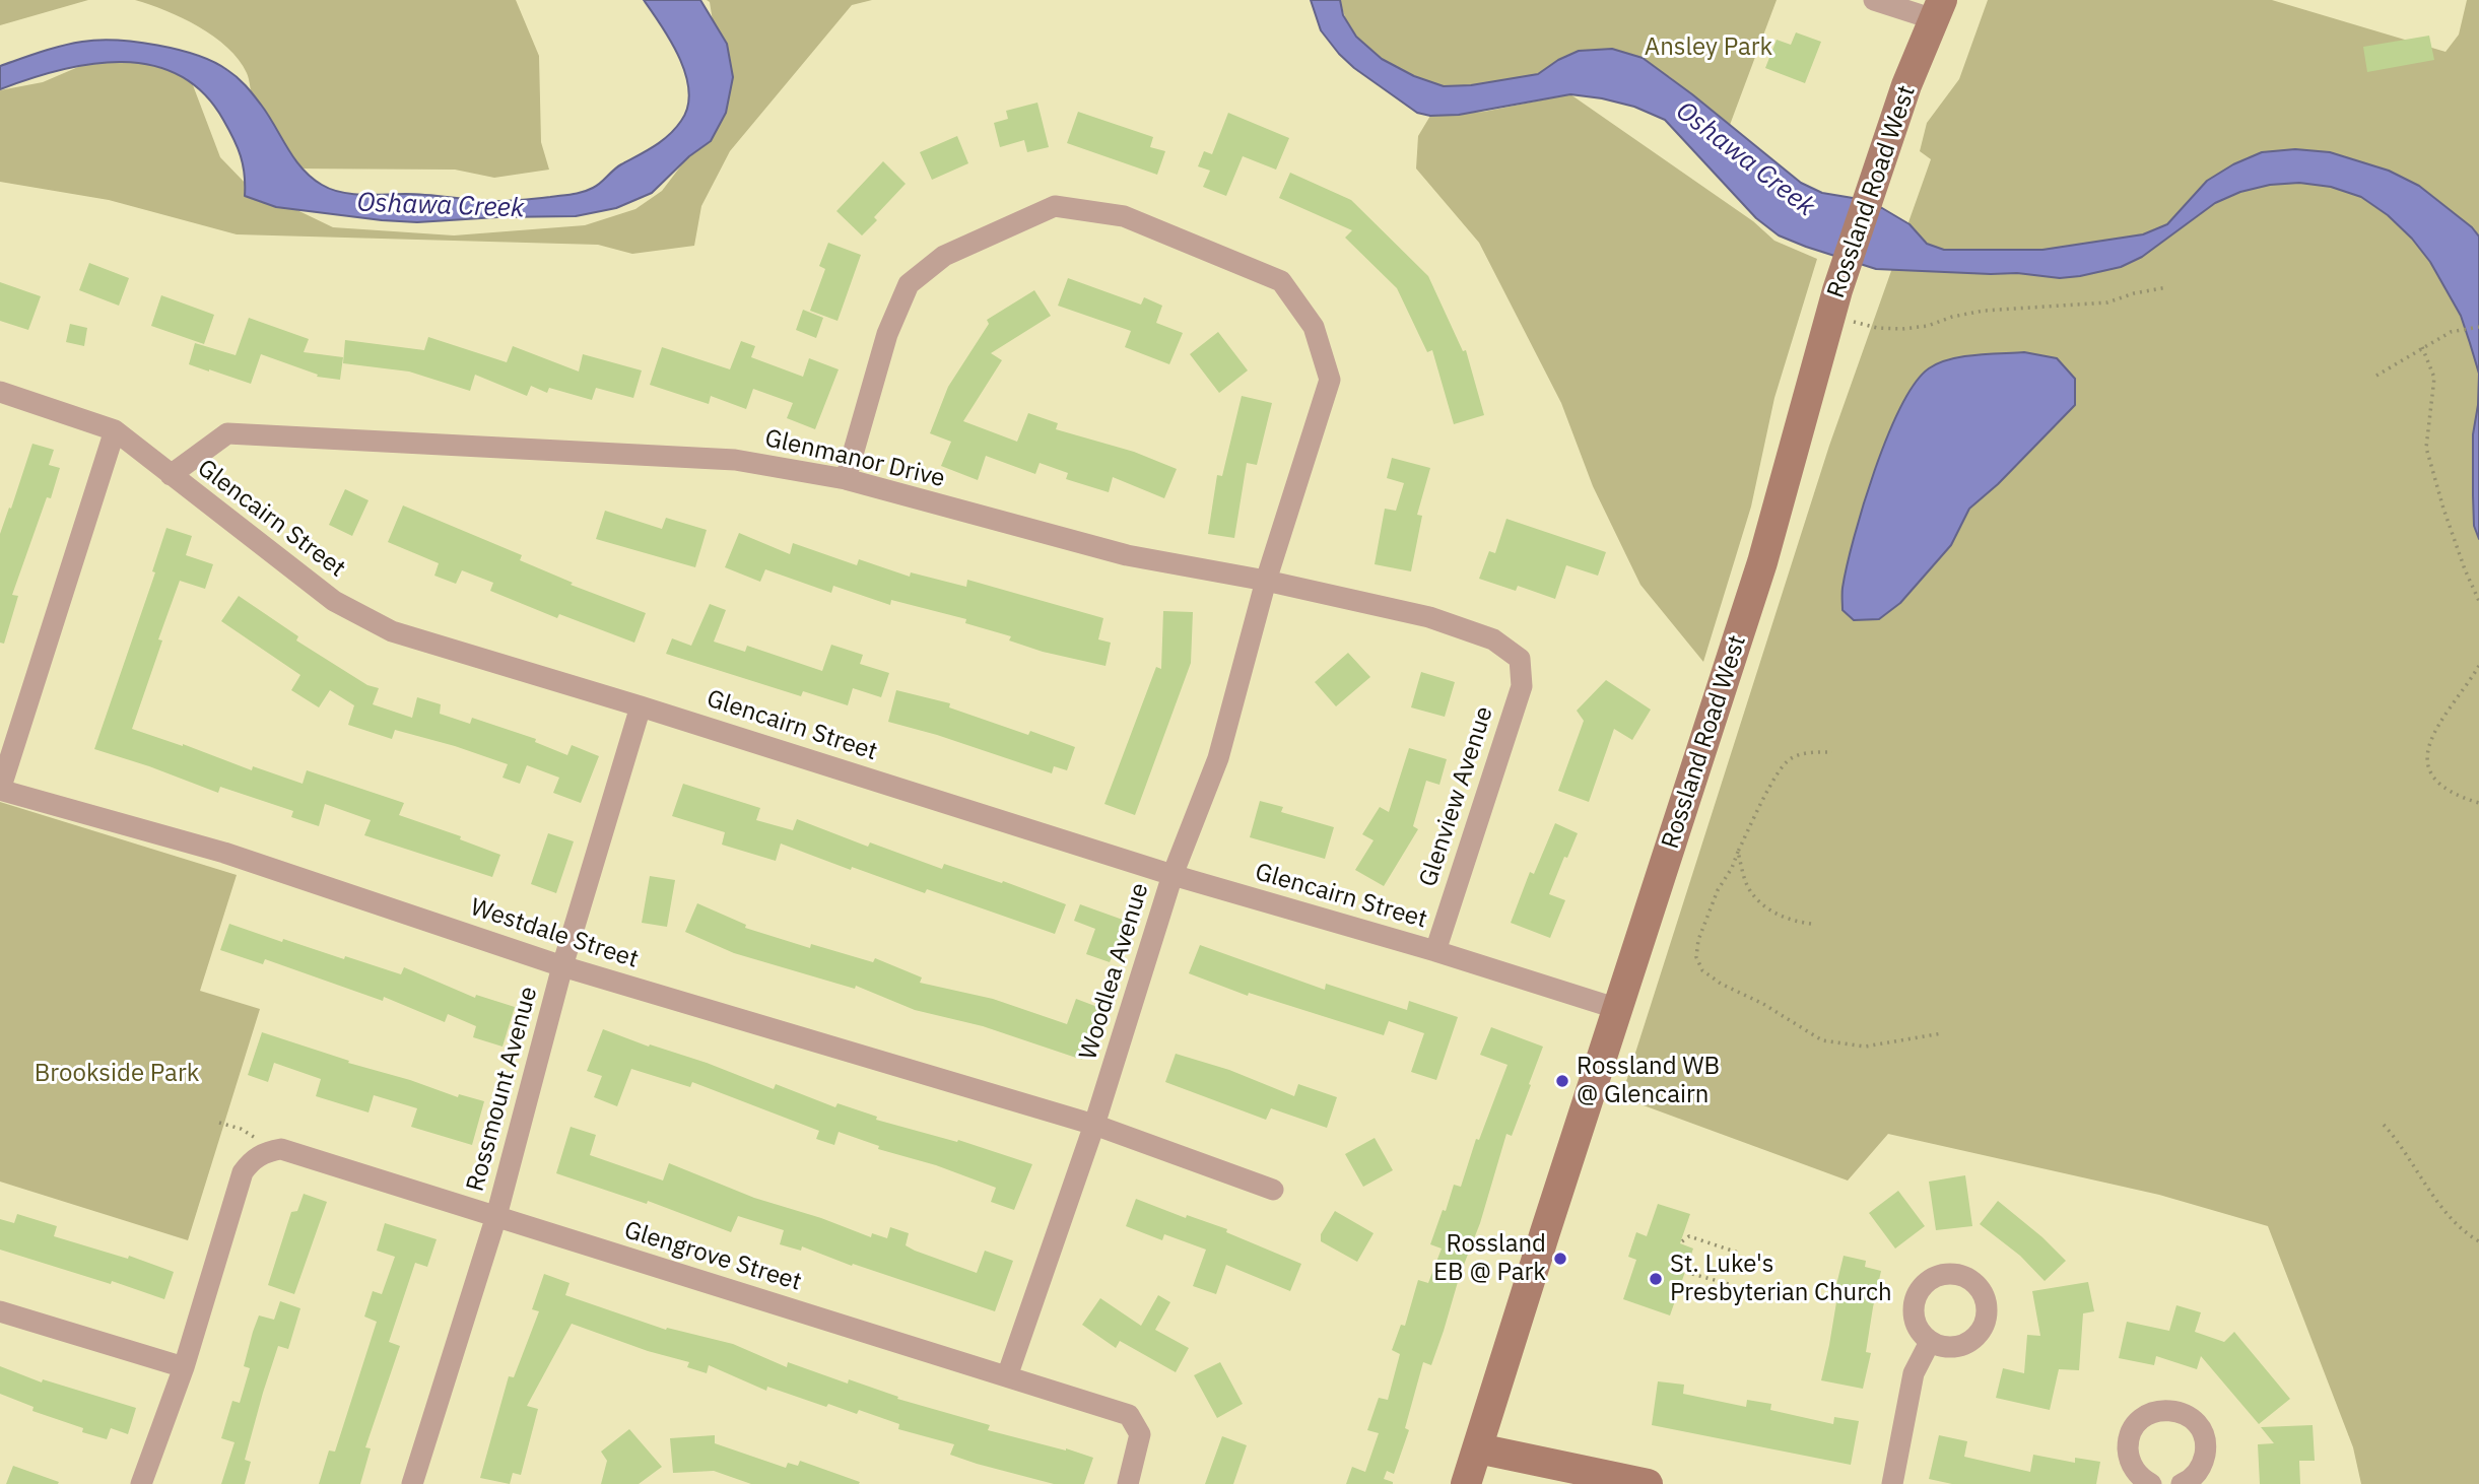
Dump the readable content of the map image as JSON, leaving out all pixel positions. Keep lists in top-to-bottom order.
{
  "streets": {
    "main road": ["Rossland Road West"],
    "street": [
      "Glenmanor Drive",
      "Glencairn Street",
      "Glenview Avenue",
      "Westdale Street",
      "Woodlea Avenue",
      "Rossmount Avenue",
      "Glengrove Street"
    ]
  },
  "crossings": [
    ["Rossland Road West", "Glencairn Street"],
    ["Glenmanor Drive", "Glencairn Street"],
    ["Glenmanor Drive", "Glenview Avenue"],
    ["Glenmanor Drive", "Woodlea Avenue"],
    ["Glencairn Street", "Glenview Avenue"],
    ["Glencairn Street", "Woodlea Avenue"],
    ["Glencairn Street", "Rossmount Avenue"],
    ["Westdale Street", "Woodlea Avenue"],
    ["Westdale Street", "Rossmount Avenue"],
    ["Woodlea Avenue", "Glengrove Street"],
    ["Rossmount Avenue", "Glengrove Street"]
  ],
  "water": ["Oshawa Creek"],
  "parks": ["Ansley Park", "Brookside Park"],
  "places": ["Rossland WB @ Glencairn", "Rossland EB @ Park", "St. Luke's Presbyterian Church"]
}
